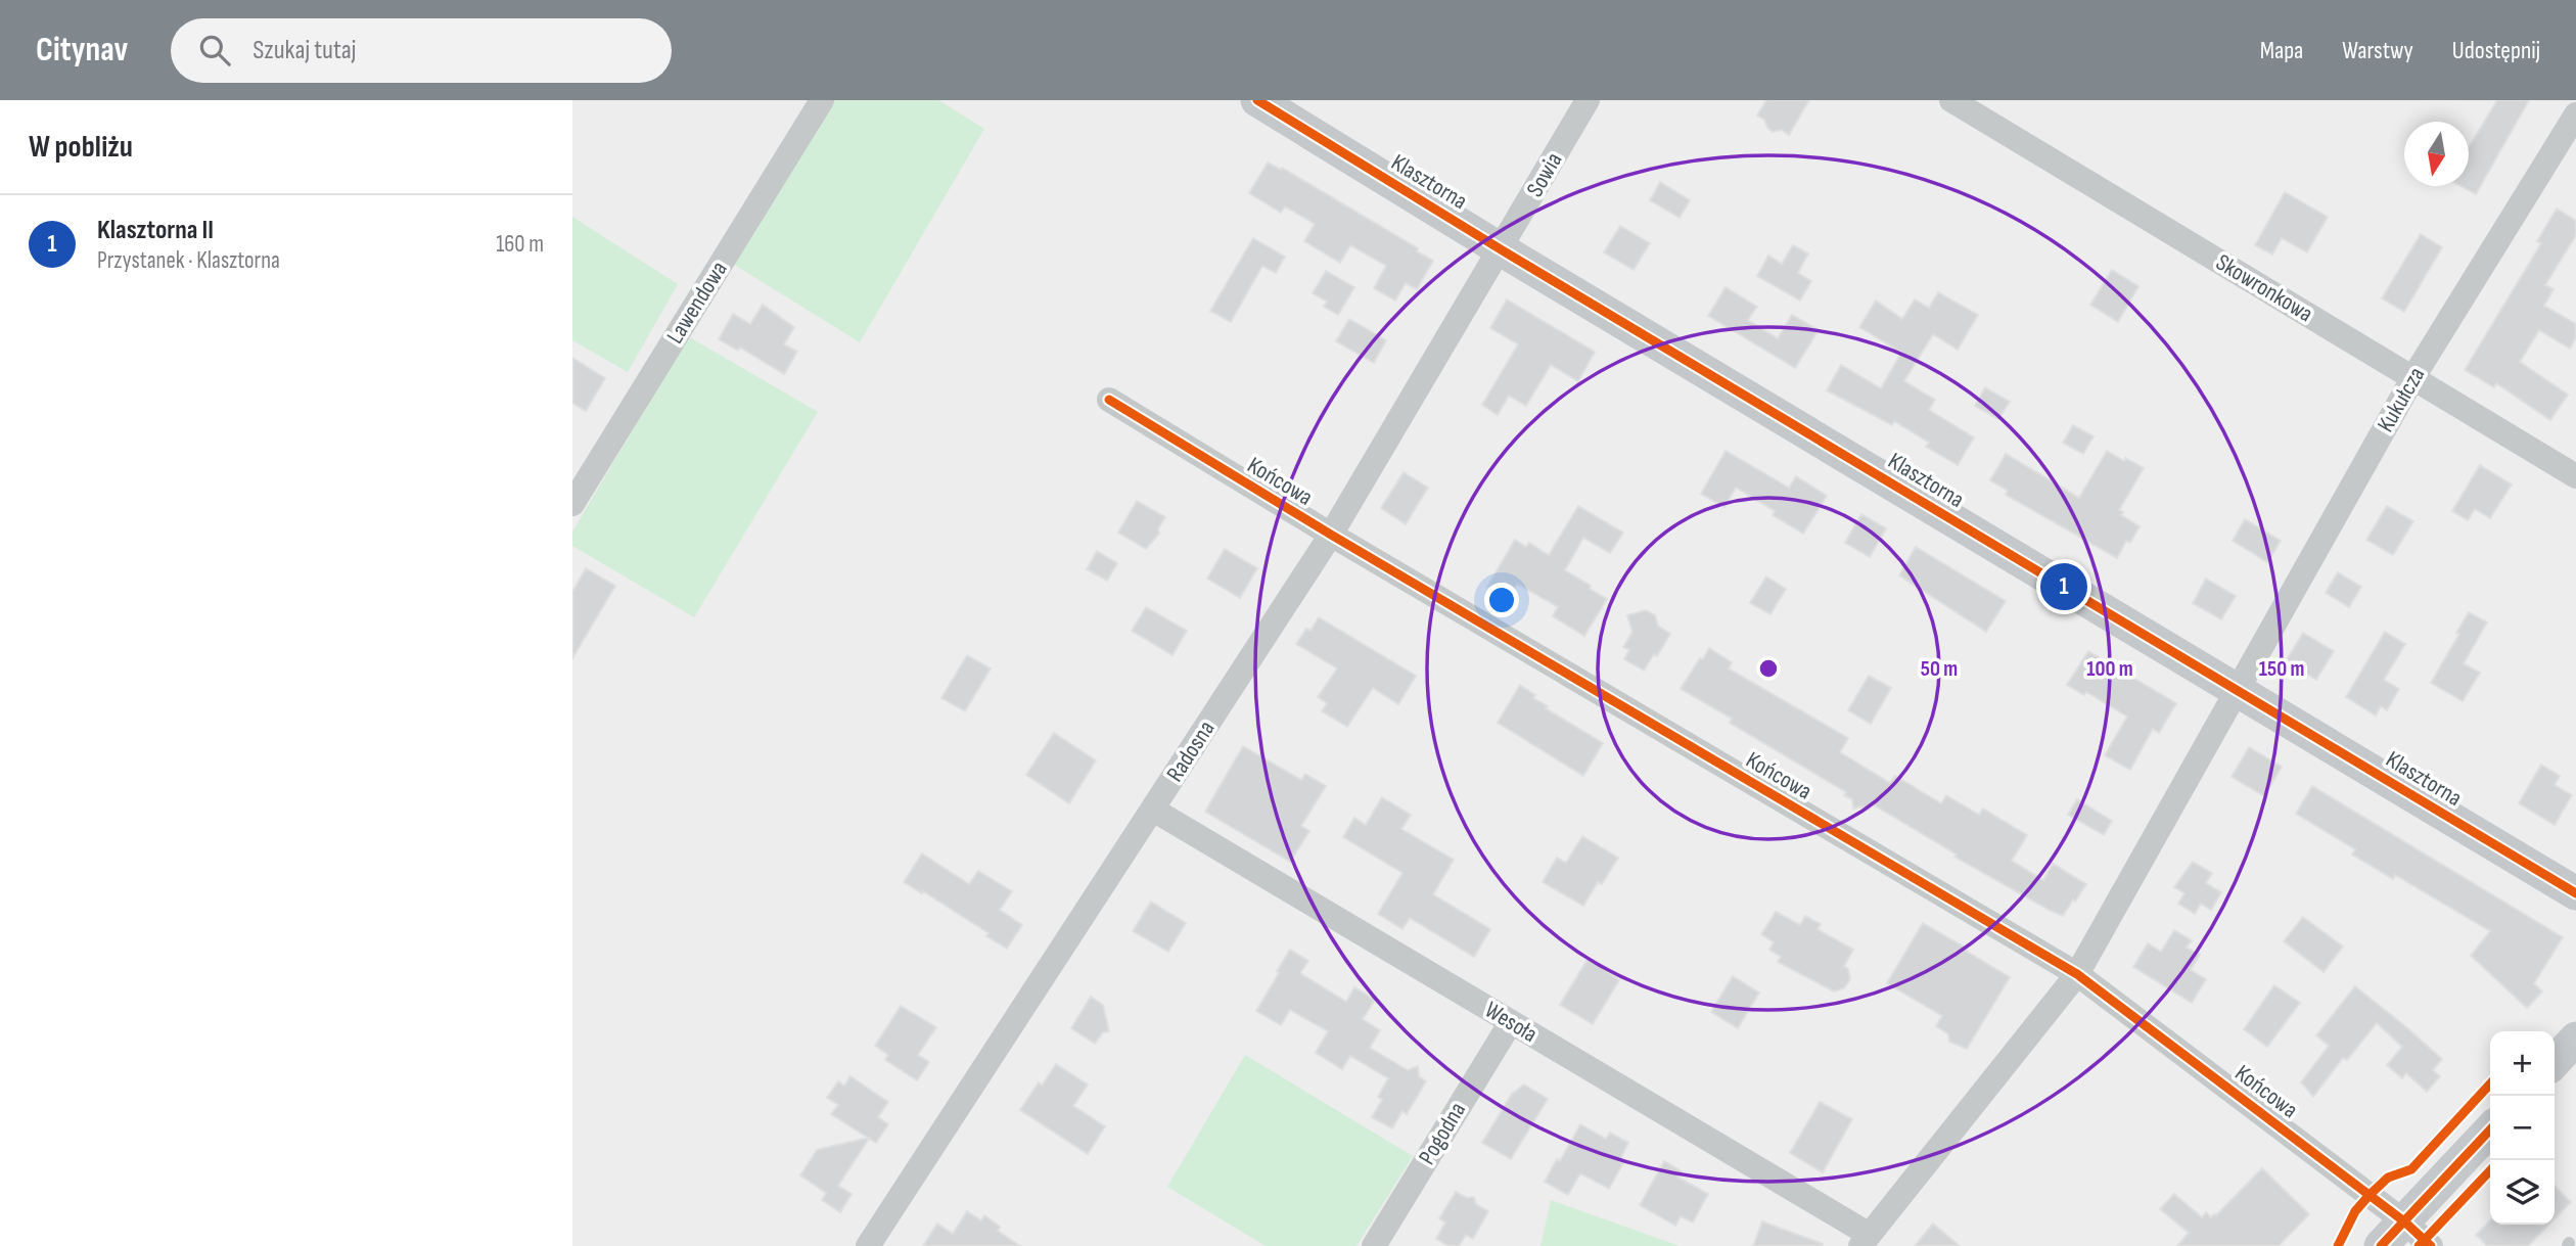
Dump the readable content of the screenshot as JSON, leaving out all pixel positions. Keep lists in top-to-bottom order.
{
  "streets": {
    "street": [
      "Sowia",
      "Klasztorna",
      "Skowronkowa",
      "Lawendowa",
      "Kukułcza",
      "Końcowa",
      "Radosna",
      "Wesoła",
      "Pogodna"
    ]
  },
  "crossings": [
    ["Sowia", "Klasztorna"],
    ["Sowia", "Radosna"],
    ["Klasztorna", "Kukułcza"],
    ["Klasztorna", "Radosna"],
    ["Skowronkowa", "Kukułcza"],
    ["Kukułcza", "Końcowa"],
    ["Końcowa", "Radosna"],
    ["Radosna", "Wesoła"],
    ["Wesoła", "Pogodna"]
  ],
  "north": "bottom",
  "page": {
    "header": "Citynav",
    "search": "Szukaj tutaj",
    "nav": ["Mapa", "Warstwy", "Udostępnij"],
    "heading": "W pobliżu",
    "list": [
      {
        "mark": "1",
        "name": "Klasztorna II",
        "note": "Przystanek · Klasztorna",
        "value": "160 m"
      }
    ],
    "pins": "1",
    "map_buttons": ["+", "−"]
  },
  "rings": ["50 m", "100 m", "150 m"]
}
